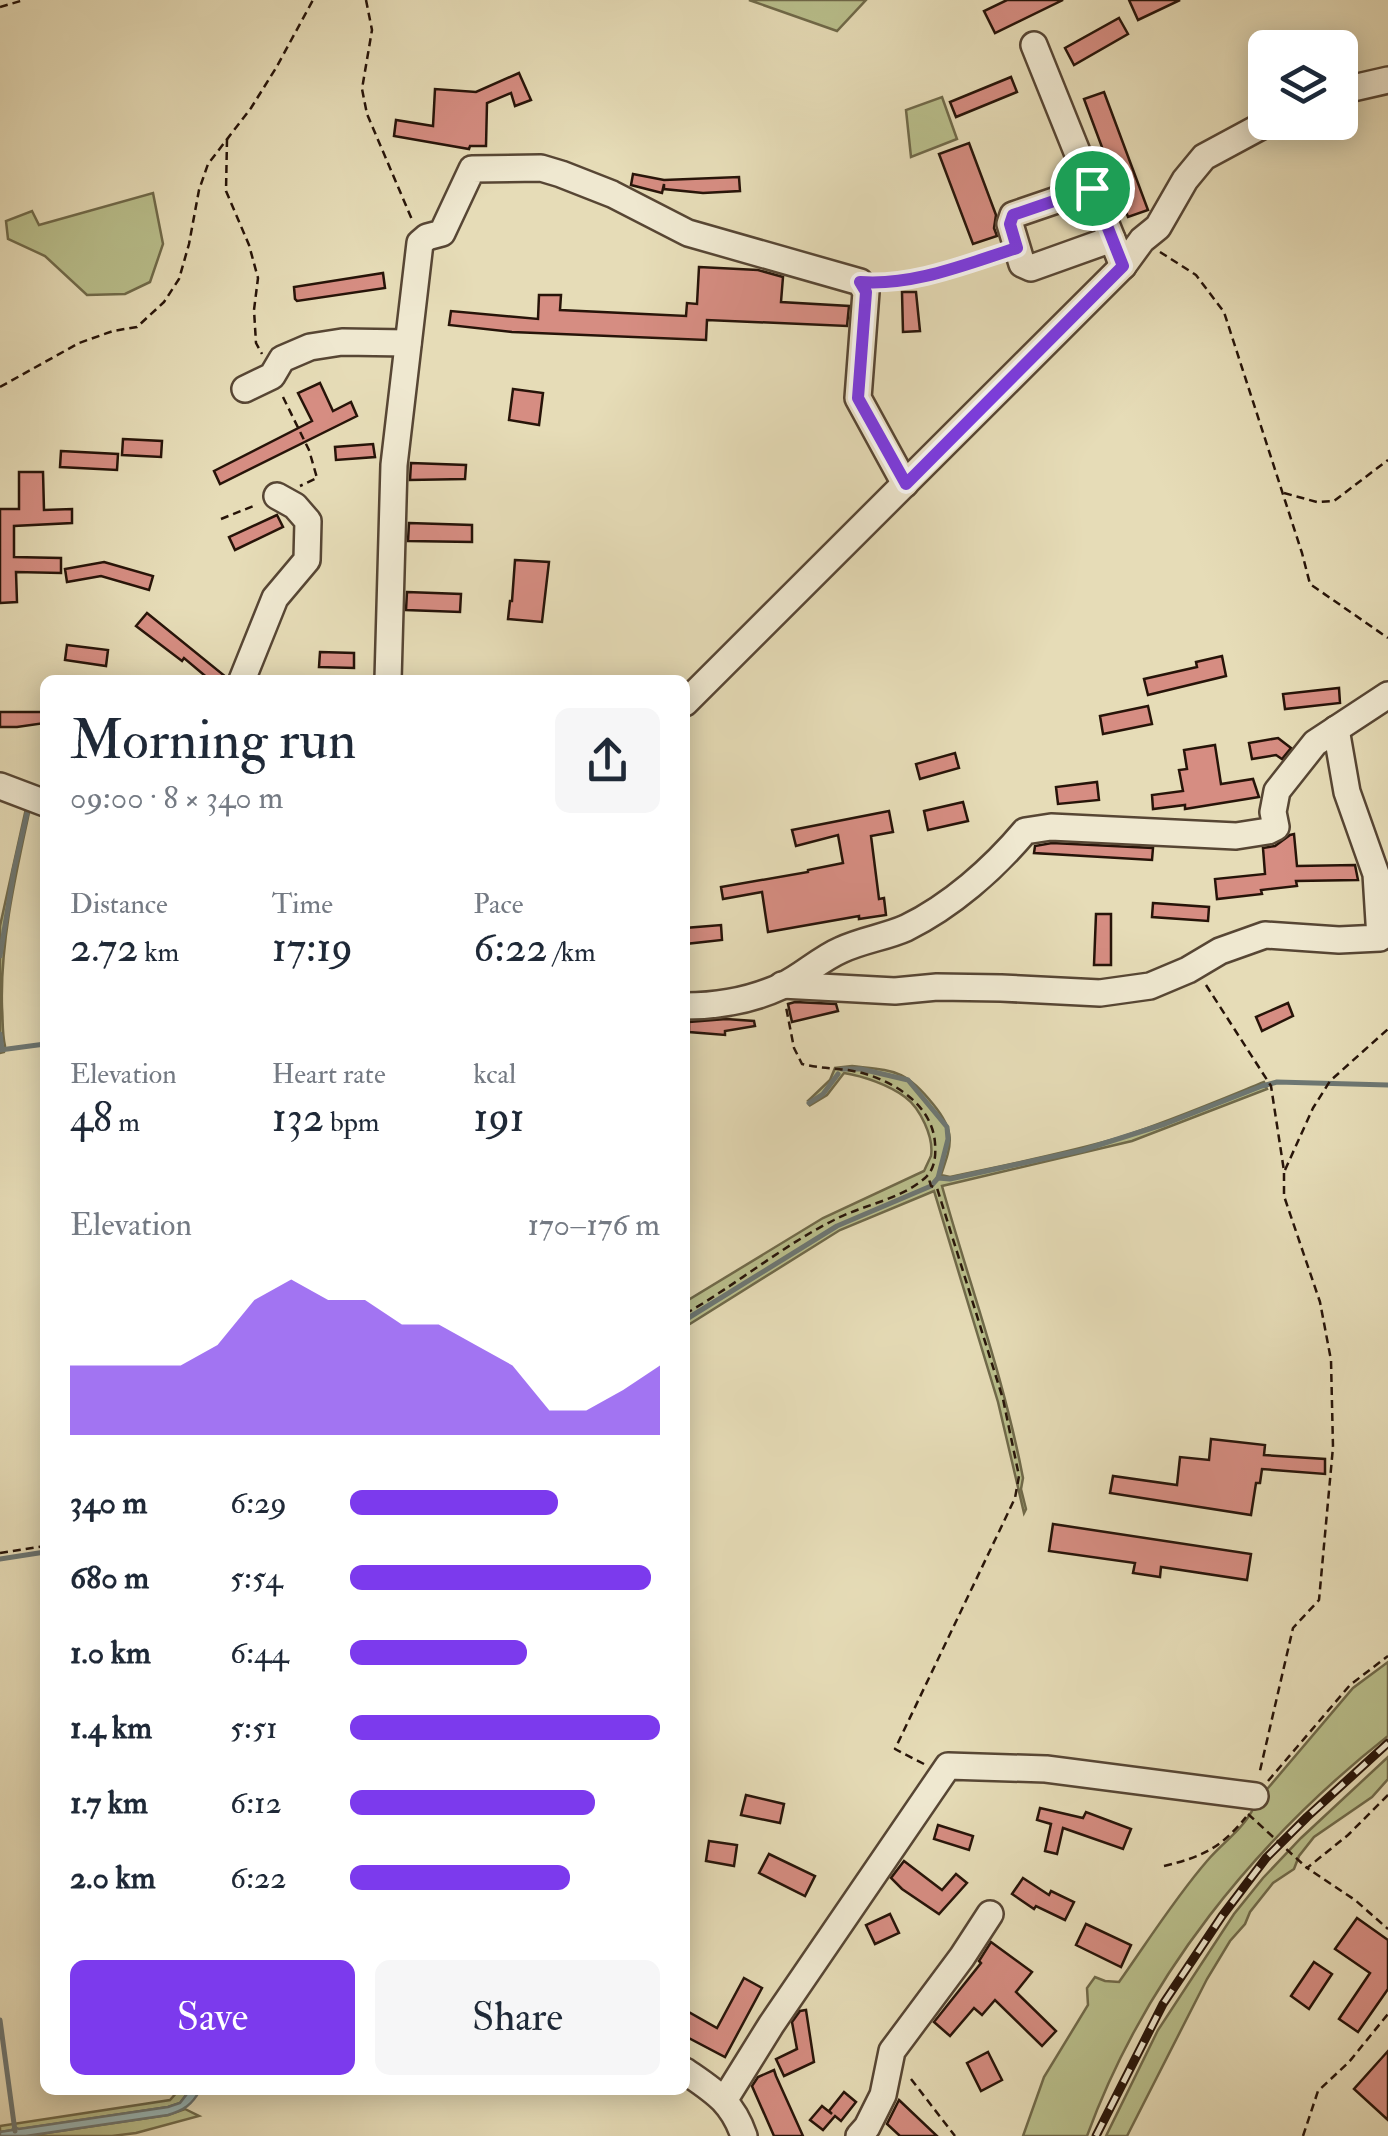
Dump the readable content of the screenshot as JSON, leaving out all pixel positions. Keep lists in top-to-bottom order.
{
  "page": {
    "heading": ["Morning run", "09:00 · 8 × 340 m"],
    "stats": [
      ["Distance", "2.72 km"],
      ["Time", "17:19"],
      ["Pace", "6:22 /km"],
      ["Elevation", "48 m"],
      ["Heart rate", "132 bpm"],
      ["kcal", "191"]
    ],
    "chart": ["Elevation", "170–176 m"],
    "list": [
      {
        "name": "340 m",
        "note": "6:29"
      },
      {
        "name": "680 m",
        "note": "5:54"
      },
      {
        "name": "1.0 km",
        "note": "6:44"
      },
      {
        "name": "1.4 km",
        "note": "5:51"
      },
      {
        "name": "1.7 km",
        "note": "6:12"
      },
      {
        "name": "2.0 km",
        "note": "6:22"
      }
    ],
    "buttons": ["Save", "Share"]
  }
}
